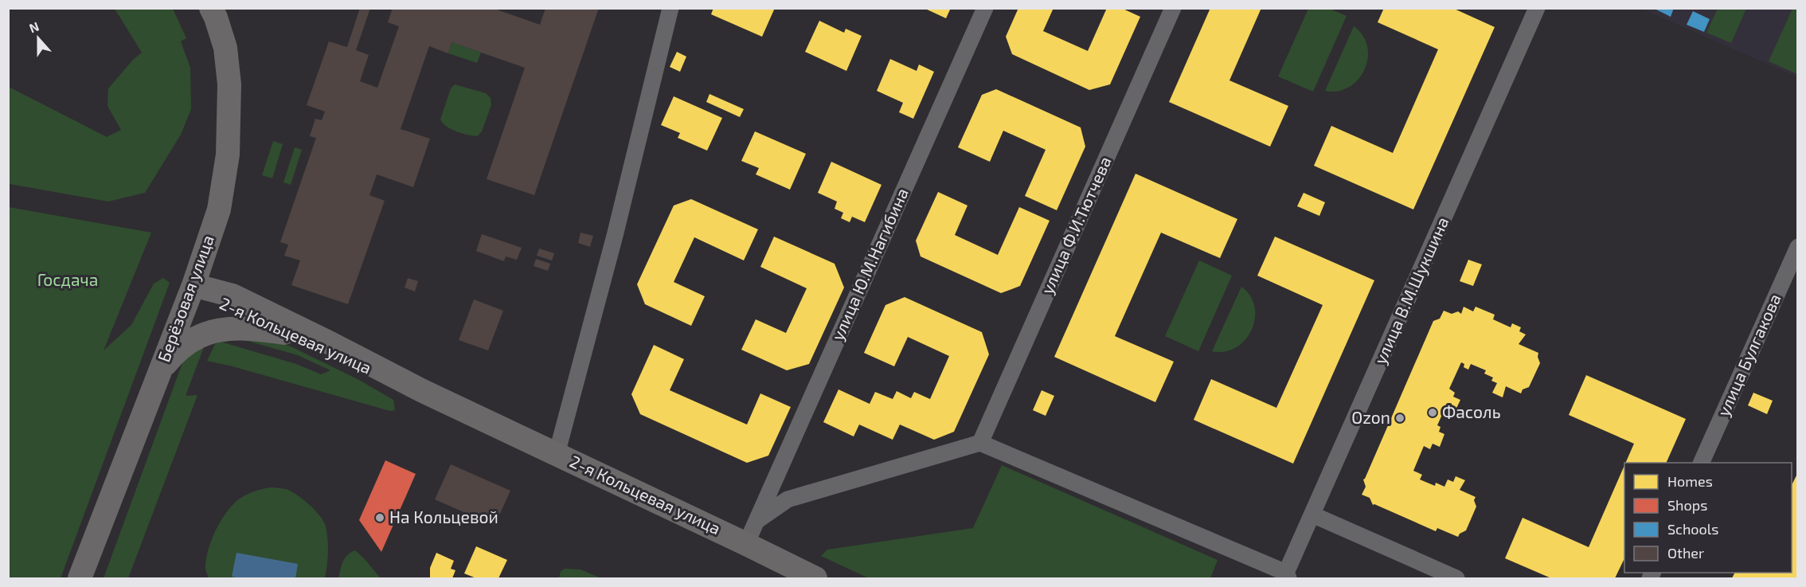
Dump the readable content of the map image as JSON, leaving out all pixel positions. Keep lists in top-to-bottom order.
{
  "streets": {
    "main road": ["Берёзовая улица", "2-я Кольцевая улица"],
    "street": [
      "улица Ф.И.Тютчева",
      "улица Ю.М.Нагибина",
      "улица В.М.Шукшина",
      "улица Булгакова"
    ]
  },
  "crossings": [
    ["улица Ю.М.Нагибина", "2-я Кольцевая улица"],
    ["Берёзовая улица", "2-я Кольцевая улица"]
  ],
  "parks": ["Госдача"],
  "places": ["Фасоль", "Ozon", "На Кольцевой"],
  "legend": [
    "Homes",
    "Shops",
    "Schools",
    "Other"
  ],
  "north": "top"
}
